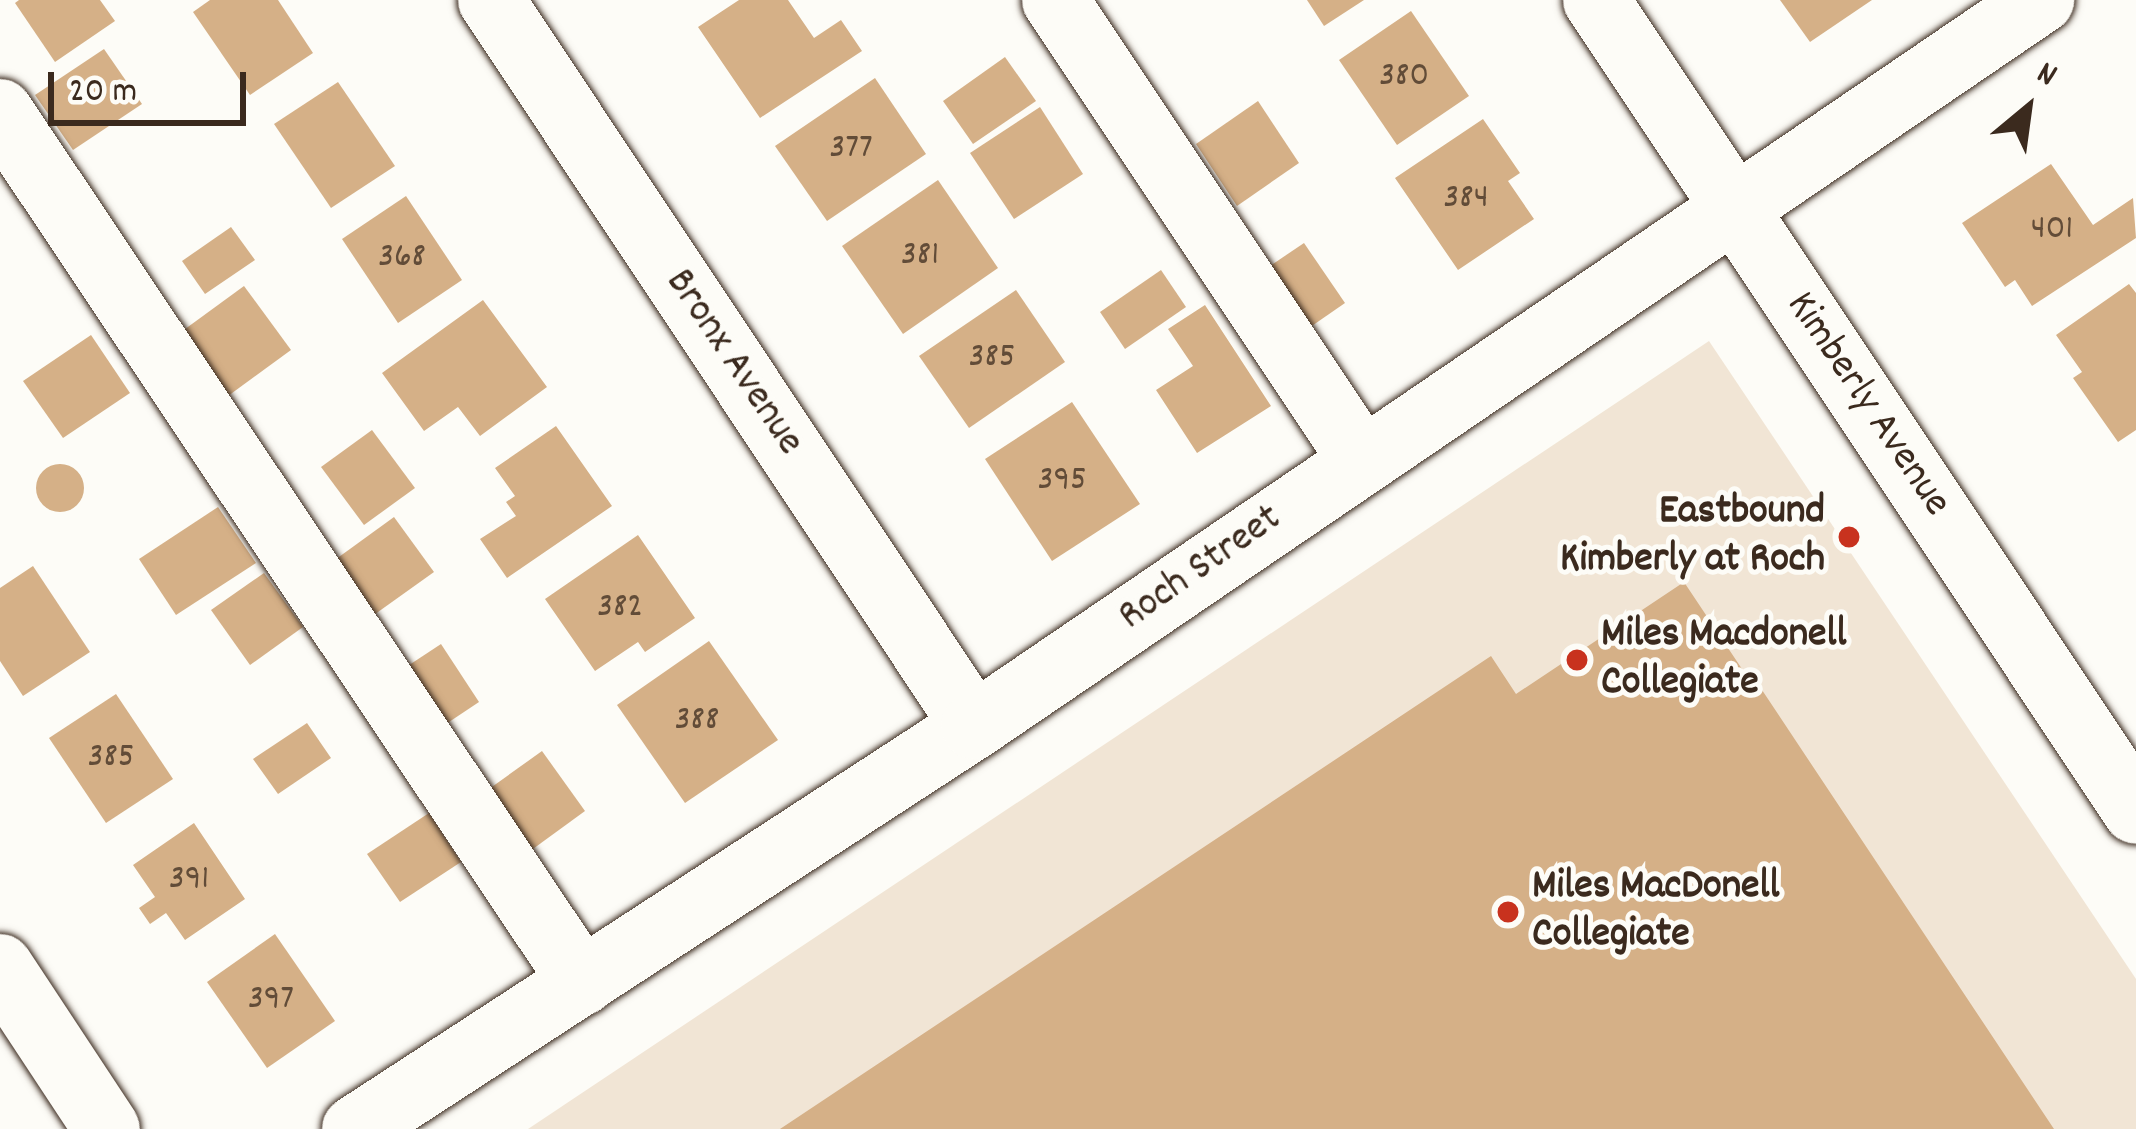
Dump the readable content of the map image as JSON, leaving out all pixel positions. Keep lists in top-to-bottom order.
{
  "streets": {
    "street": ["Bronx Avenue", "Kimberly Avenue", "Roch Street"]
  },
  "crossings": [
    ["Bronx Avenue", "Roch Street"],
    ["Kimberly Avenue", "Roch Street"]
  ],
  "places": ["Eastbound Kimberly at Roch", "Miles Macdonell Collegiate", "Miles MacDonell Collegiate"],
  "house_numbers": [
    "380",
    "377",
    "384",
    "401",
    "381",
    "368",
    "385",
    "395",
    "382",
    "388",
    "385",
    "391",
    "397"
  ],
  "scale_bar": "20 m",
  "north": "top right"
}
